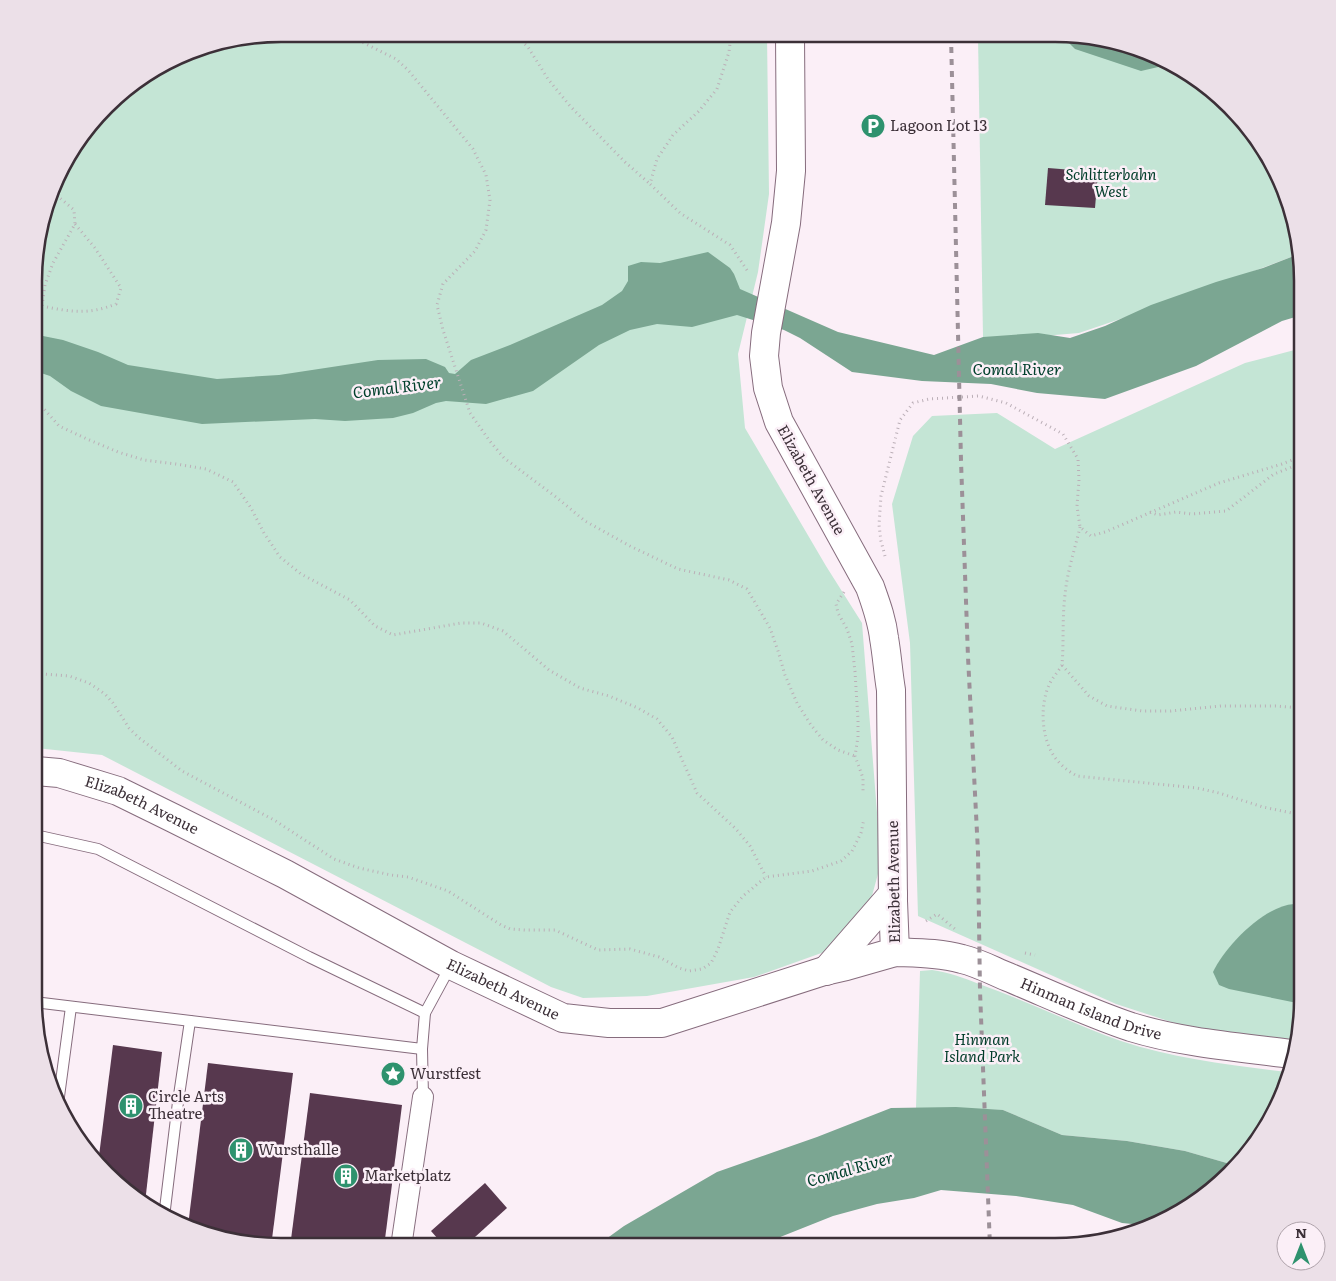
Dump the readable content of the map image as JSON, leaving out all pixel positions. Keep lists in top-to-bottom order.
{
  "streets": {
    "street": ["Elizabeth Avenue", "Hinman Island Drive"]
  },
  "crossings": [
    ["Elizabeth Avenue", "Hinman Island Drive"]
  ],
  "water": ["Comal River"],
  "parks": ["Schlitterbahn West", "Hinman Island Park"],
  "places": {
    "parking": ["Lagoon Lot 13"],
    "place": ["Wurstfest"],
    "building": ["Circle Arts Theatre", "Wursthalle", "Marketplatz"]
  },
  "north": "top"
}
